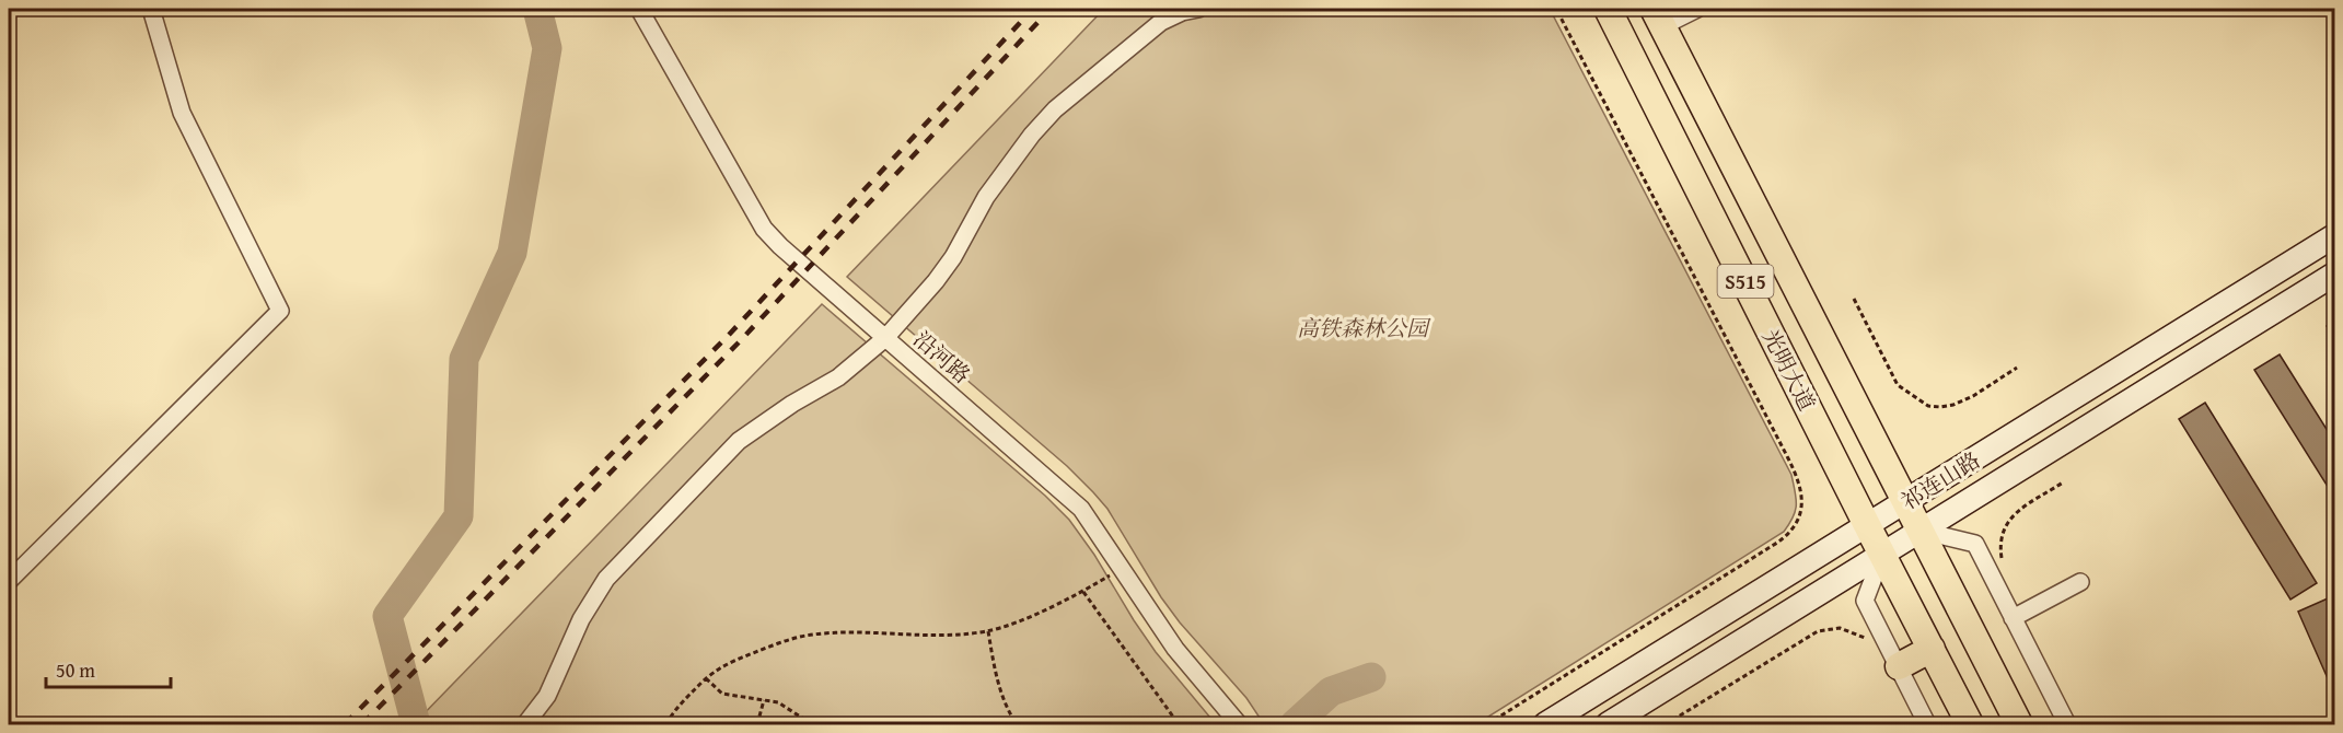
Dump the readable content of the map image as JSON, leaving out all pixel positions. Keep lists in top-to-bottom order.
{
  "streets": {
    "main road": ["S515", "光明大道", "祁连山路"],
    "street": ["沿河路"]
  },
  "crossings": [
    ["光明大道", "祁连山路"]
  ],
  "parks": ["高铁森林公园"],
  "scale_bar": "50 m"
}
